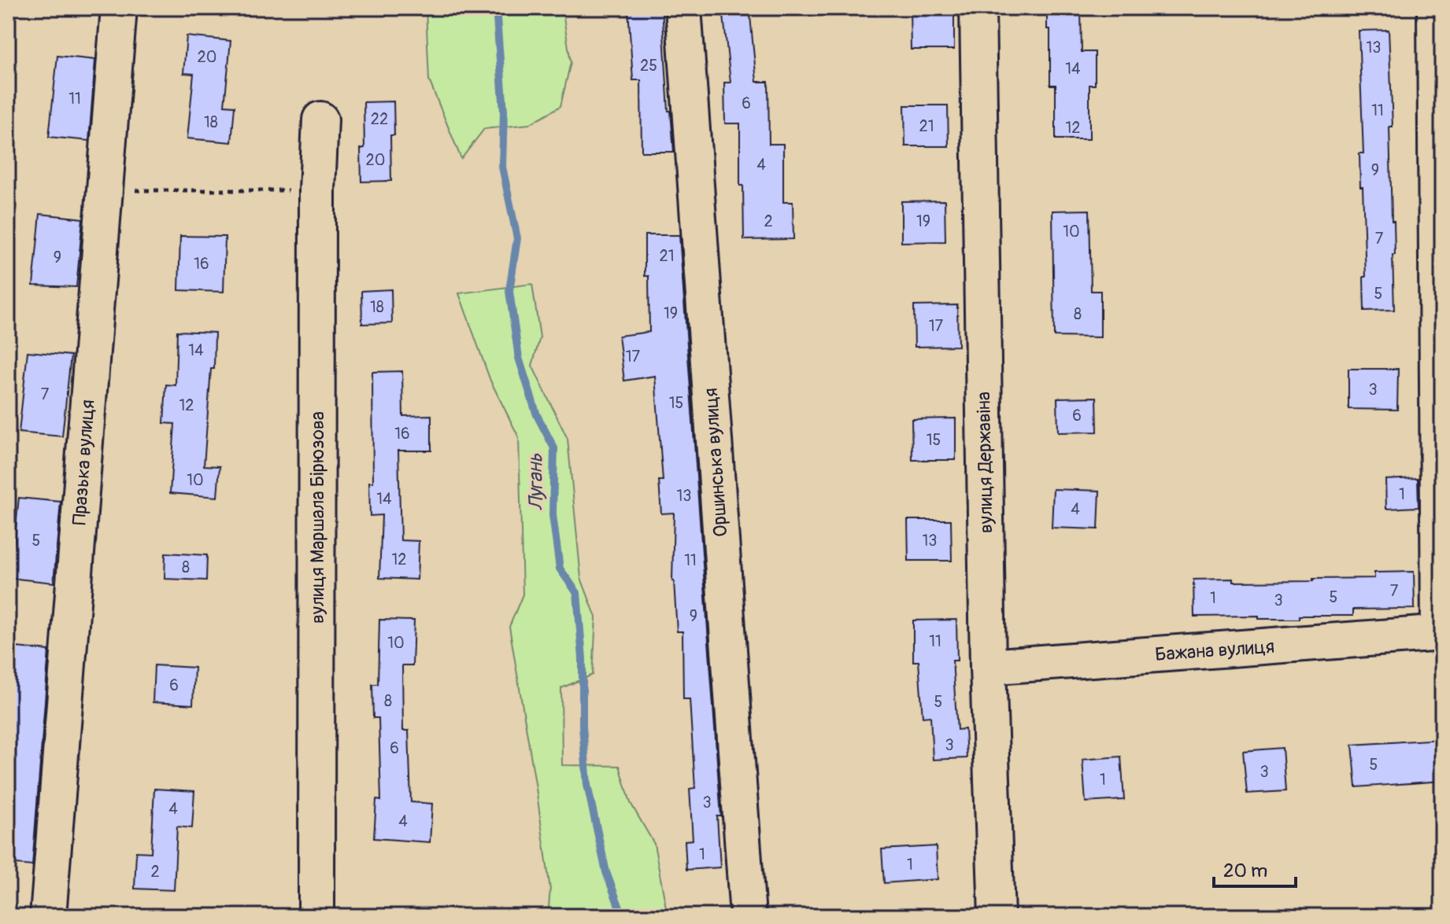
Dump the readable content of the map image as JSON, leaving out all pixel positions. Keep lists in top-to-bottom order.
{
  "streets": {
    "street": [
      "Празька вулиця",
      "Оршинська вулиця",
      "вулиця Державіна",
      "вулиця Маршала Бірюзова",
      "Бажана вулиця"
    ]
  },
  "crossings": [
    ["вулиця Державіна", "Бажана вулиця"]
  ],
  "water": ["Лугань"],
  "house_numbers": [
    "13",
    "20",
    "25",
    "14",
    "11",
    "6",
    "11",
    "22",
    "18",
    "21",
    "12",
    "20",
    "4",
    "9",
    "2",
    "19",
    "10",
    "7",
    "21",
    "9",
    "16",
    "5",
    "18",
    "19",
    "8",
    "17",
    "14",
    "17",
    "3",
    "7",
    "15",
    "12",
    "6",
    "16",
    "15",
    "10",
    "1",
    "13",
    "14",
    "4",
    "5",
    "13",
    "12",
    "11",
    "8",
    "7",
    "5",
    "1",
    "3",
    "9",
    "11",
    "10",
    "6",
    "8",
    "5",
    "3",
    "6",
    "5",
    "3",
    "1",
    "3",
    "4",
    "4",
    "1",
    "1",
    "2"
  ],
  "scale_bar": "20 m"
}
